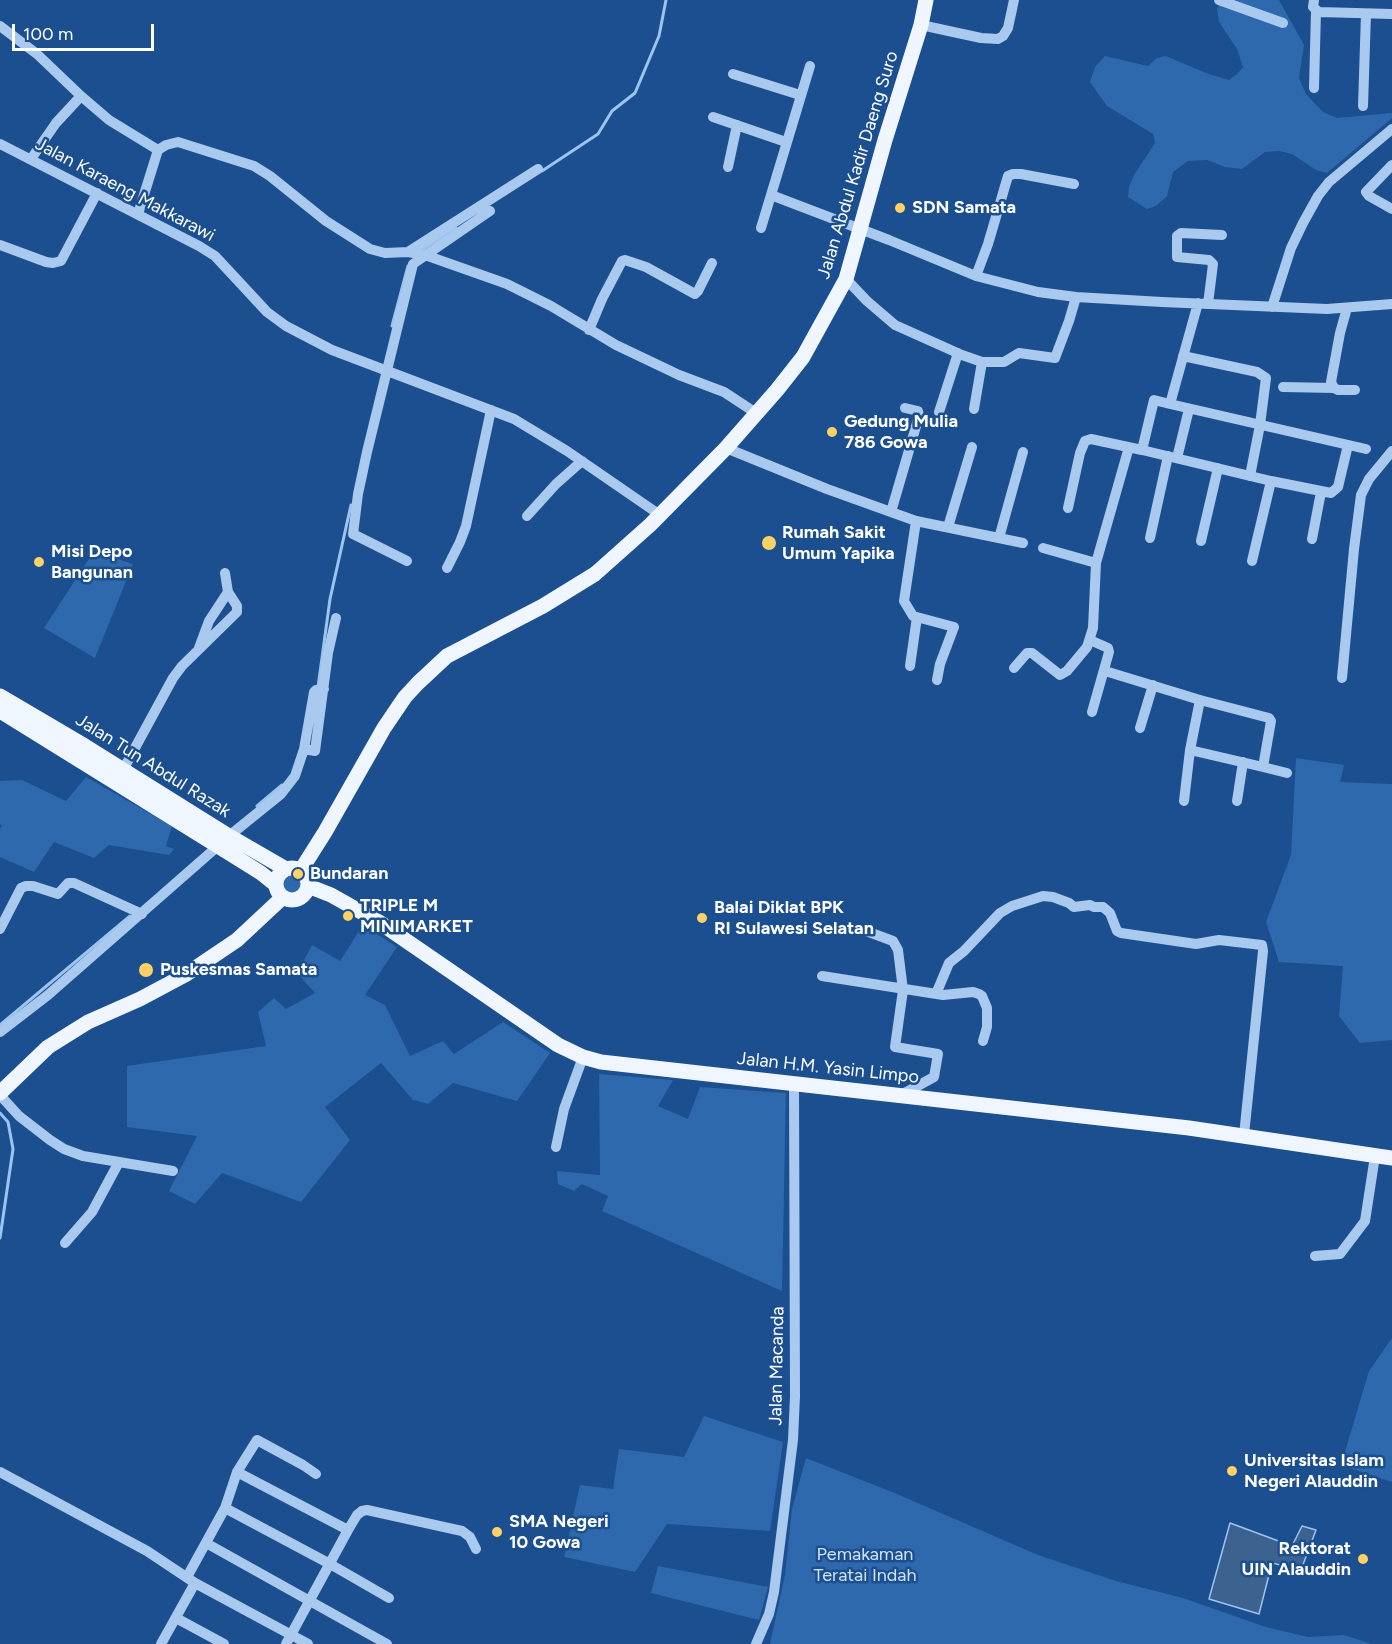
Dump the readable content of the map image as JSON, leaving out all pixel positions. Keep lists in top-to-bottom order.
{
  "streets": {
    "main road": ["Jalan Abdul Kadir Daeng Suro", "Jalan Tun Abdul Razak", "Jalan H.M. Yasin Limpo"],
    "street": ["Jalan Karaeng Makkarawi", "Jalan Macanda"]
  },
  "crossings": [
    ["Jalan Abdul Kadir Daeng Suro", "Jalan Karaeng Makkarawi"],
    ["Jalan Abdul Kadir Daeng Suro", "Jalan Tun Abdul Razak"],
    ["Jalan Abdul Kadir Daeng Suro", "Jalan H.M. Yasin Limpo"],
    ["Jalan Tun Abdul Razak", "Jalan H.M. Yasin Limpo"],
    ["Jalan H.M. Yasin Limpo", "Jalan Macanda"]
  ],
  "parks": ["Pemakaman Teratai Indah"],
  "places": [
    "SDN Samata",
    "Gedung Mulia 786 Gowa",
    "Rumah Sakit Umum Yapika",
    "Misi Depo Bangunan",
    "Bundaran",
    "TRIPLE M MINIMARKET",
    "Balai Diklat BPK RI Sulawesi Selatan",
    "Puskesmas Samata",
    "Universitas Islam Negeri Alauddin",
    "SMA Negeri 10 Gowa",
    "Rektorat UIN Alauddin"
  ],
  "scale_bar": "100 m"
}
